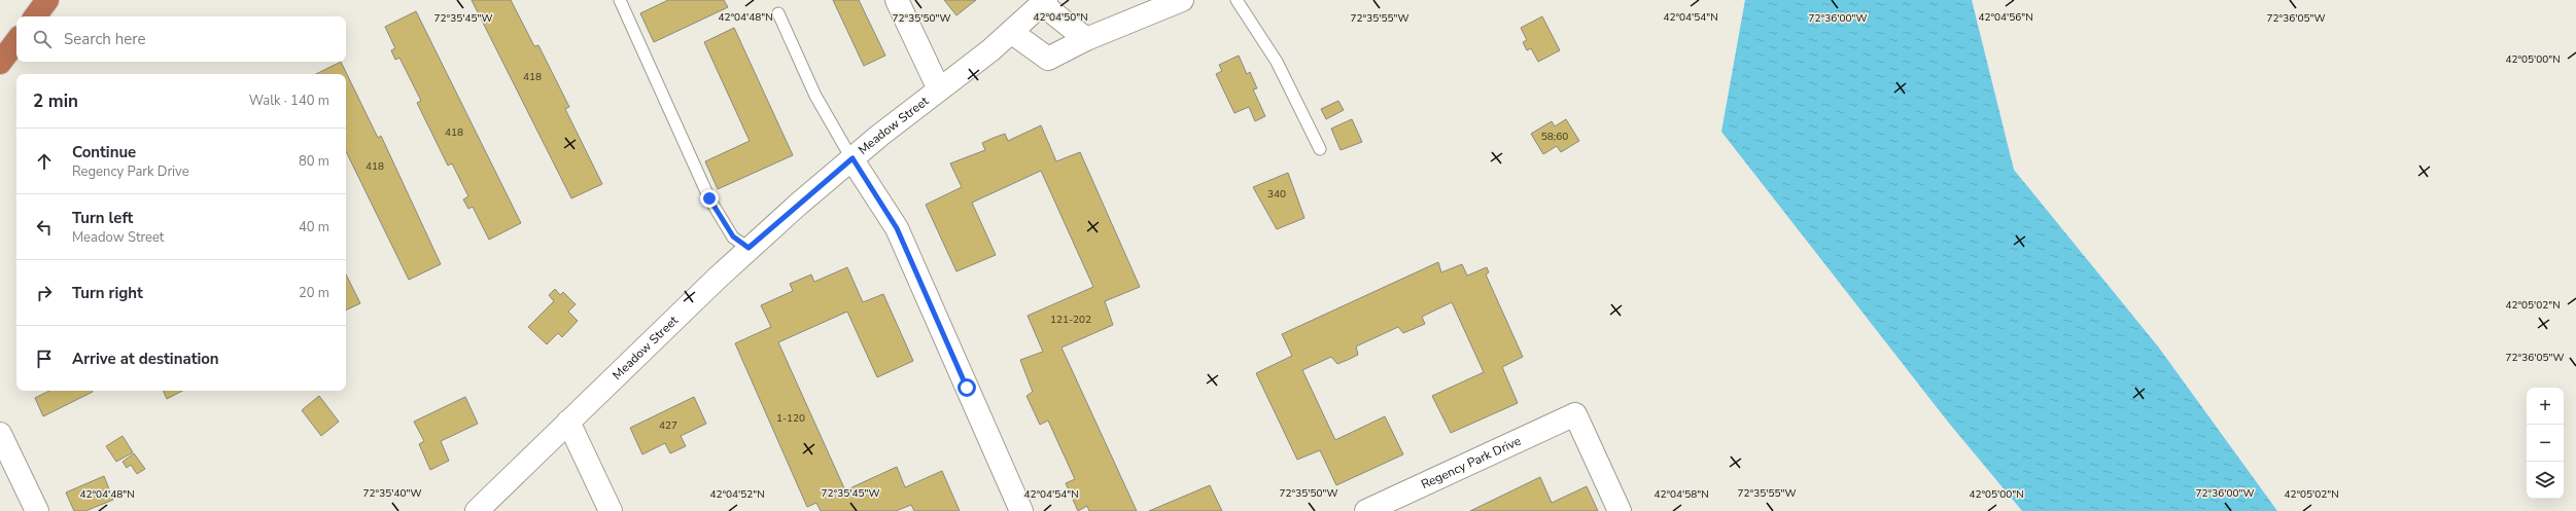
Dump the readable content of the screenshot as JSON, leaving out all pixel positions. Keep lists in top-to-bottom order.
{
  "streets": {
    "street": ["Meadow Street", "Regency Park Drive"]
  },
  "house_numbers": [
    "418",
    "418",
    "58;60",
    "418",
    "340",
    "121-202",
    "1-120",
    "427"
  ],
  "page": {
    "search": "Search here",
    "heading": ["2 min", "Walk · 140 m"],
    "list": [
      ["Continue", "Regency Park Drive", "80 m"],
      ["Turn left", "Meadow Street", "40 m"],
      ["Turn right", "20 m"],
      "Arrive at destination"
    ],
    "map_buttons": ["+", "−"]
  },
  "coordinates": [
    "42°04'48\"N",
    "42°04'50\"N",
    "42°04'54\"N",
    "42°04'56\"N",
    "72°35'45\"W",
    "72°35'55\"W",
    "72°36'00\"W",
    "72°36'05\"W",
    "72°35'50\"W",
    "42°05'00\"N",
    "42°05'02\"N",
    "72°35'40\"W",
    "42°04'52\"N",
    "42°04'58\"N"
  ]
}
